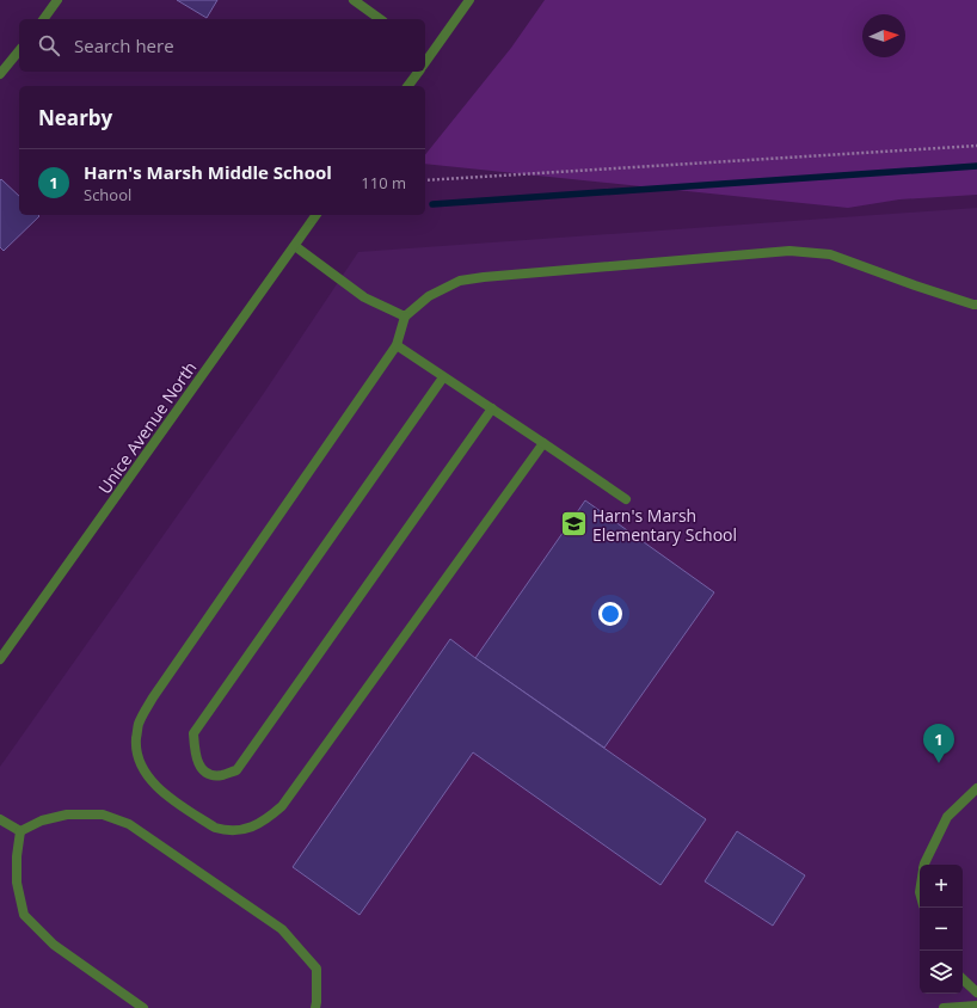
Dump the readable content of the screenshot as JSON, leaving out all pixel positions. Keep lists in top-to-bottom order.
{
  "streets": {
    "street": ["Unice Avenue North"]
  },
  "places": {
    "school or university": ["Harn's Marsh Elementary School"]
  },
  "north": "right",
  "page": {
    "search": "Search here",
    "heading": "Nearby",
    "list": [
      {
        "mark": "1",
        "name": "Harn's Marsh Middle School",
        "note": "School",
        "value": "110 m"
      }
    ],
    "pins": "1",
    "map_buttons": ["+", "−"]
  }
}
